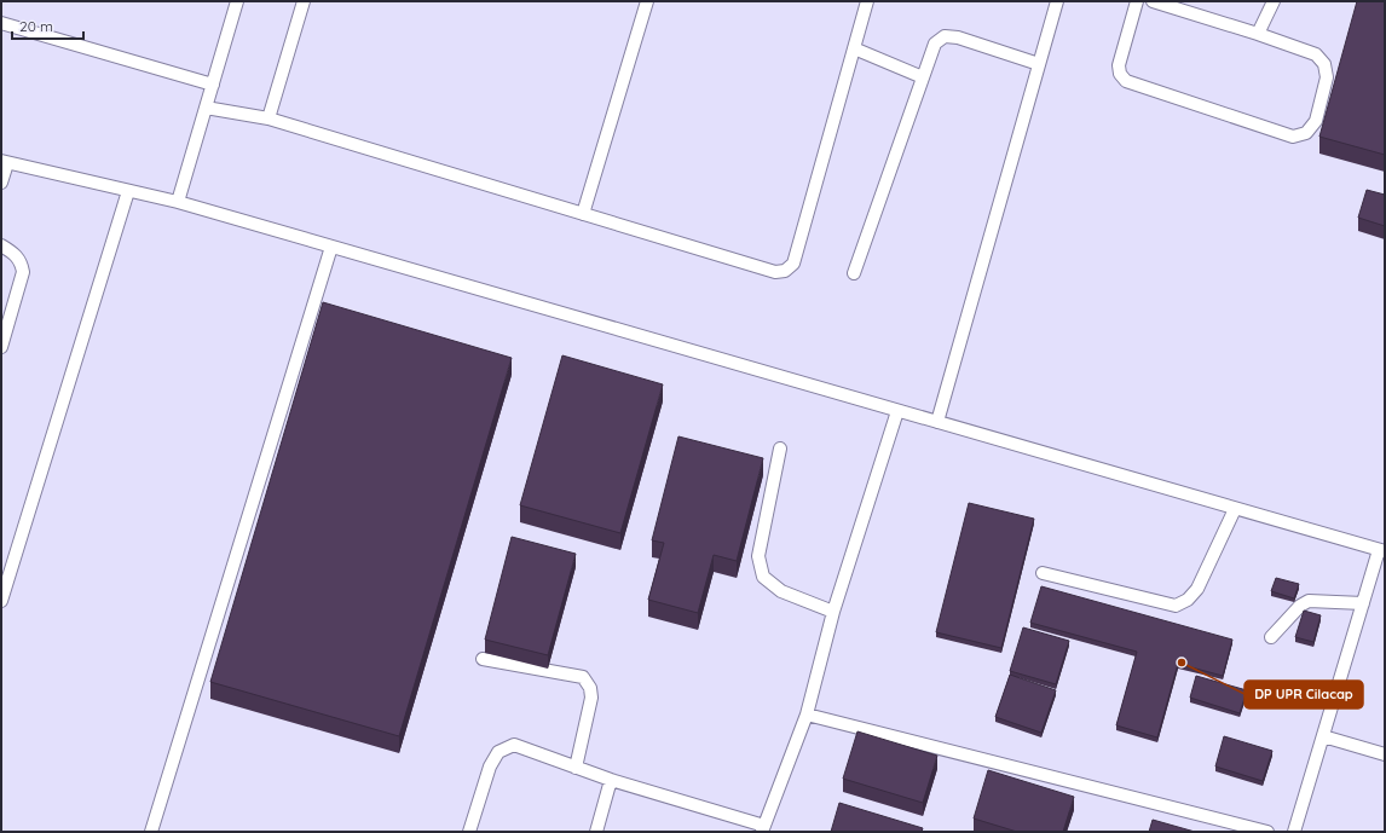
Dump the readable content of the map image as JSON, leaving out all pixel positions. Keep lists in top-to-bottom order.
{
  "places": ["DP UPR Cilacap"],
  "scale_bar": "20 m"
}
